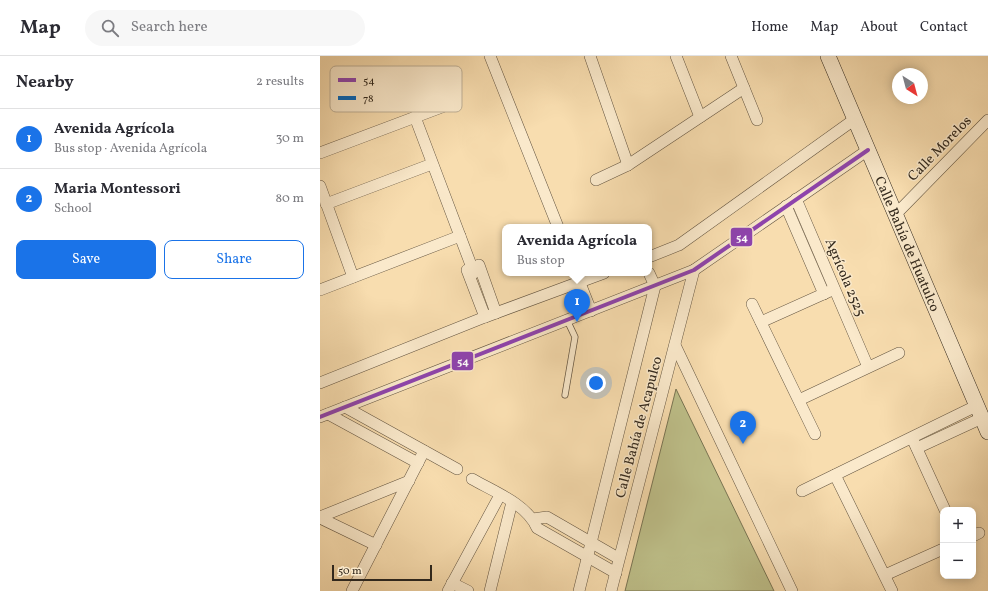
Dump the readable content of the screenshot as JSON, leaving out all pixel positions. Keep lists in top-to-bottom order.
{
  "streets": {
    "street": [
      "Calle Morelos",
      "Calle Bahía de Huatulco",
      "Agrícola 2525",
      "Calle Bahía de Acapulco"
    ]
  },
  "crossings": [
    ["Calle Morelos", "Calle Bahía de Huatulco"]
  ],
  "lines": ["transit line 54"],
  "legend": ["54", "78"],
  "scale_bar": "50 m",
  "north": "bottom right",
  "page": {
    "header": "Map",
    "search": "Search here",
    "nav": [
      "Home",
      "Map",
      "About",
      "Contact"
    ],
    "heading": ["Nearby", "2 results"],
    "list": [
      {
        "mark": "1",
        "name": "Avenida Agrícola",
        "note": "Bus stop · Avenida Agrícola",
        "value": "30 m"
      },
      {
        "mark": "2",
        "name": "Maria Montessori",
        "note": "School",
        "value": "80 m"
      }
    ],
    "popup": ["Avenida Agrícola", "Bus stop"],
    "buttons": ["Save", "Share"],
    "pins": ["1", "2"],
    "map_buttons": ["+", "−"],
    "scale": "50 m"
  }
}
